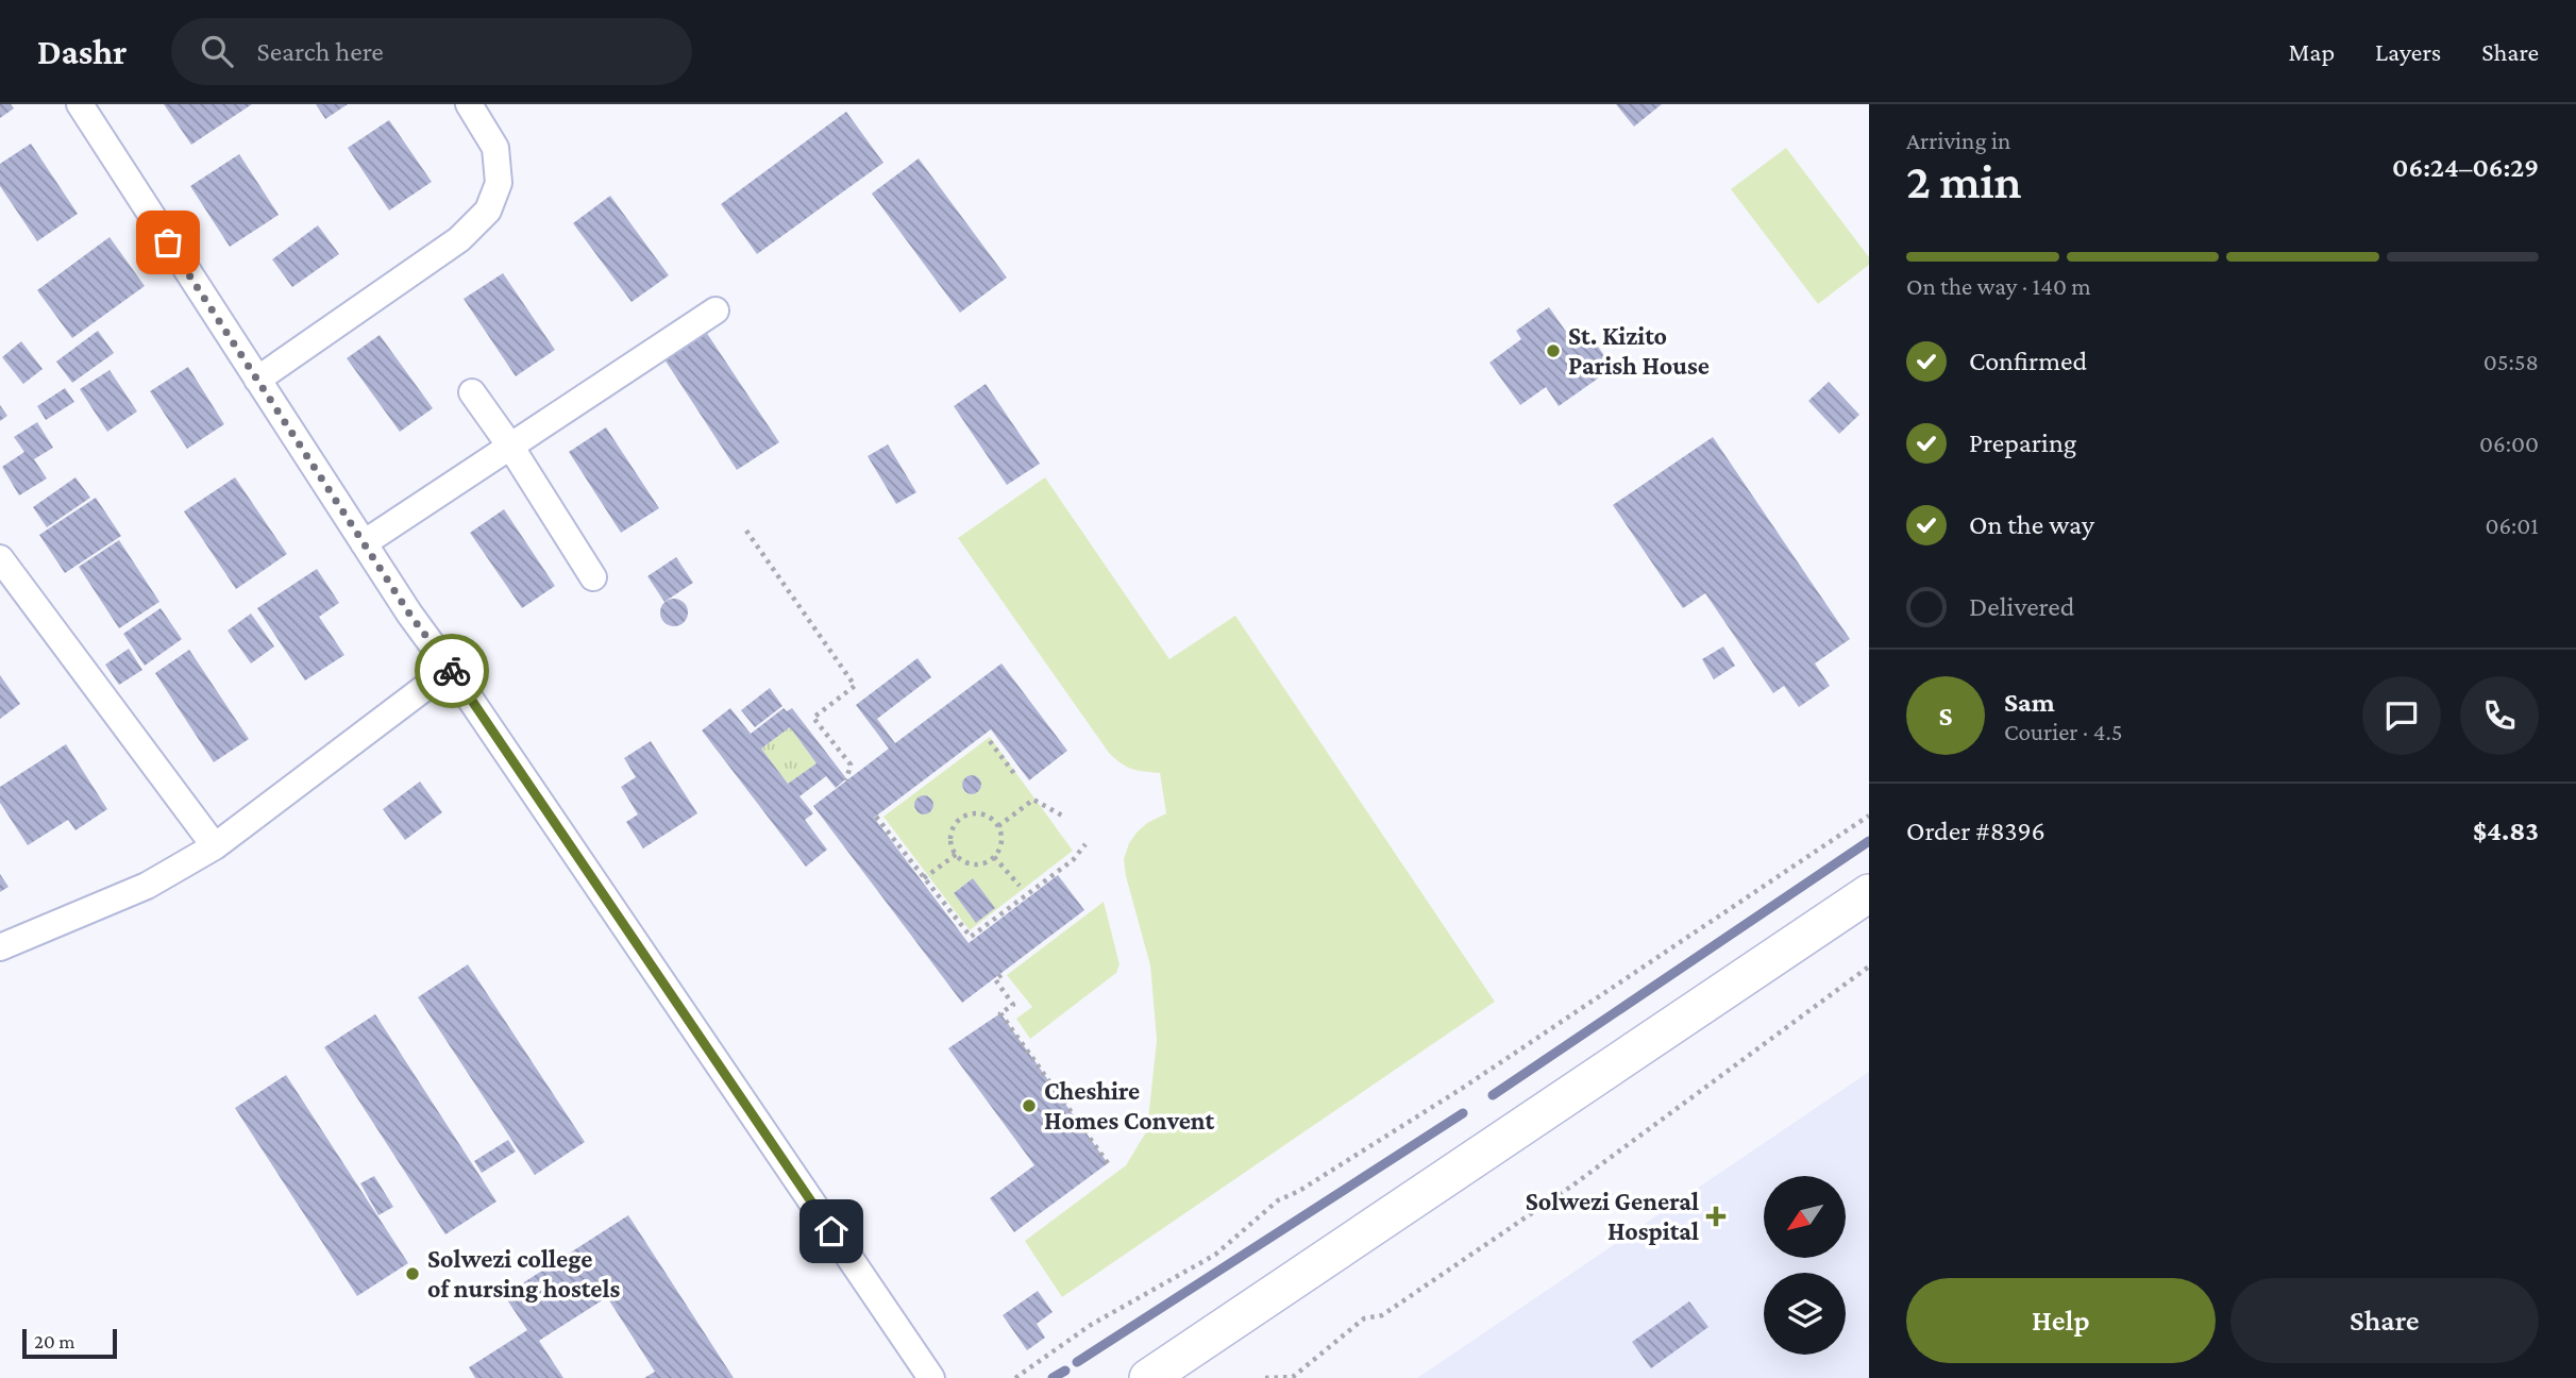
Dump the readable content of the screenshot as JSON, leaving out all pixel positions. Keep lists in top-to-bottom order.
{
  "places": {
    "other": ["St. Kizito Parish House", "Cheshire Homes Convent", "Solwezi college of nursing hostels"],
    "health": ["Solwezi General Hospital"]
  },
  "scale_bar": "20 m",
  "north": "bottom left",
  "page": {
    "header": "Dashr",
    "search": "Search here",
    "nav": ["Map", "Layers", "Share"],
    "heading": ["2 min", "Arriving in", "06:24–06:29"],
    "panel": [
      "Sam",
      "Courier · 4.5",
      "Order #8396",
      "$4.83"
    ],
    "bar": "On the way · 140 m",
    "list": [
      ["Confirmed", "05:58"],
      ["Preparing", "06:00"],
      ["On the way", "06:01"],
      "Delivered"
    ],
    "round": "S",
    "buttons": ["Help", "Share"],
    "scale": "20 m"
  }
}
